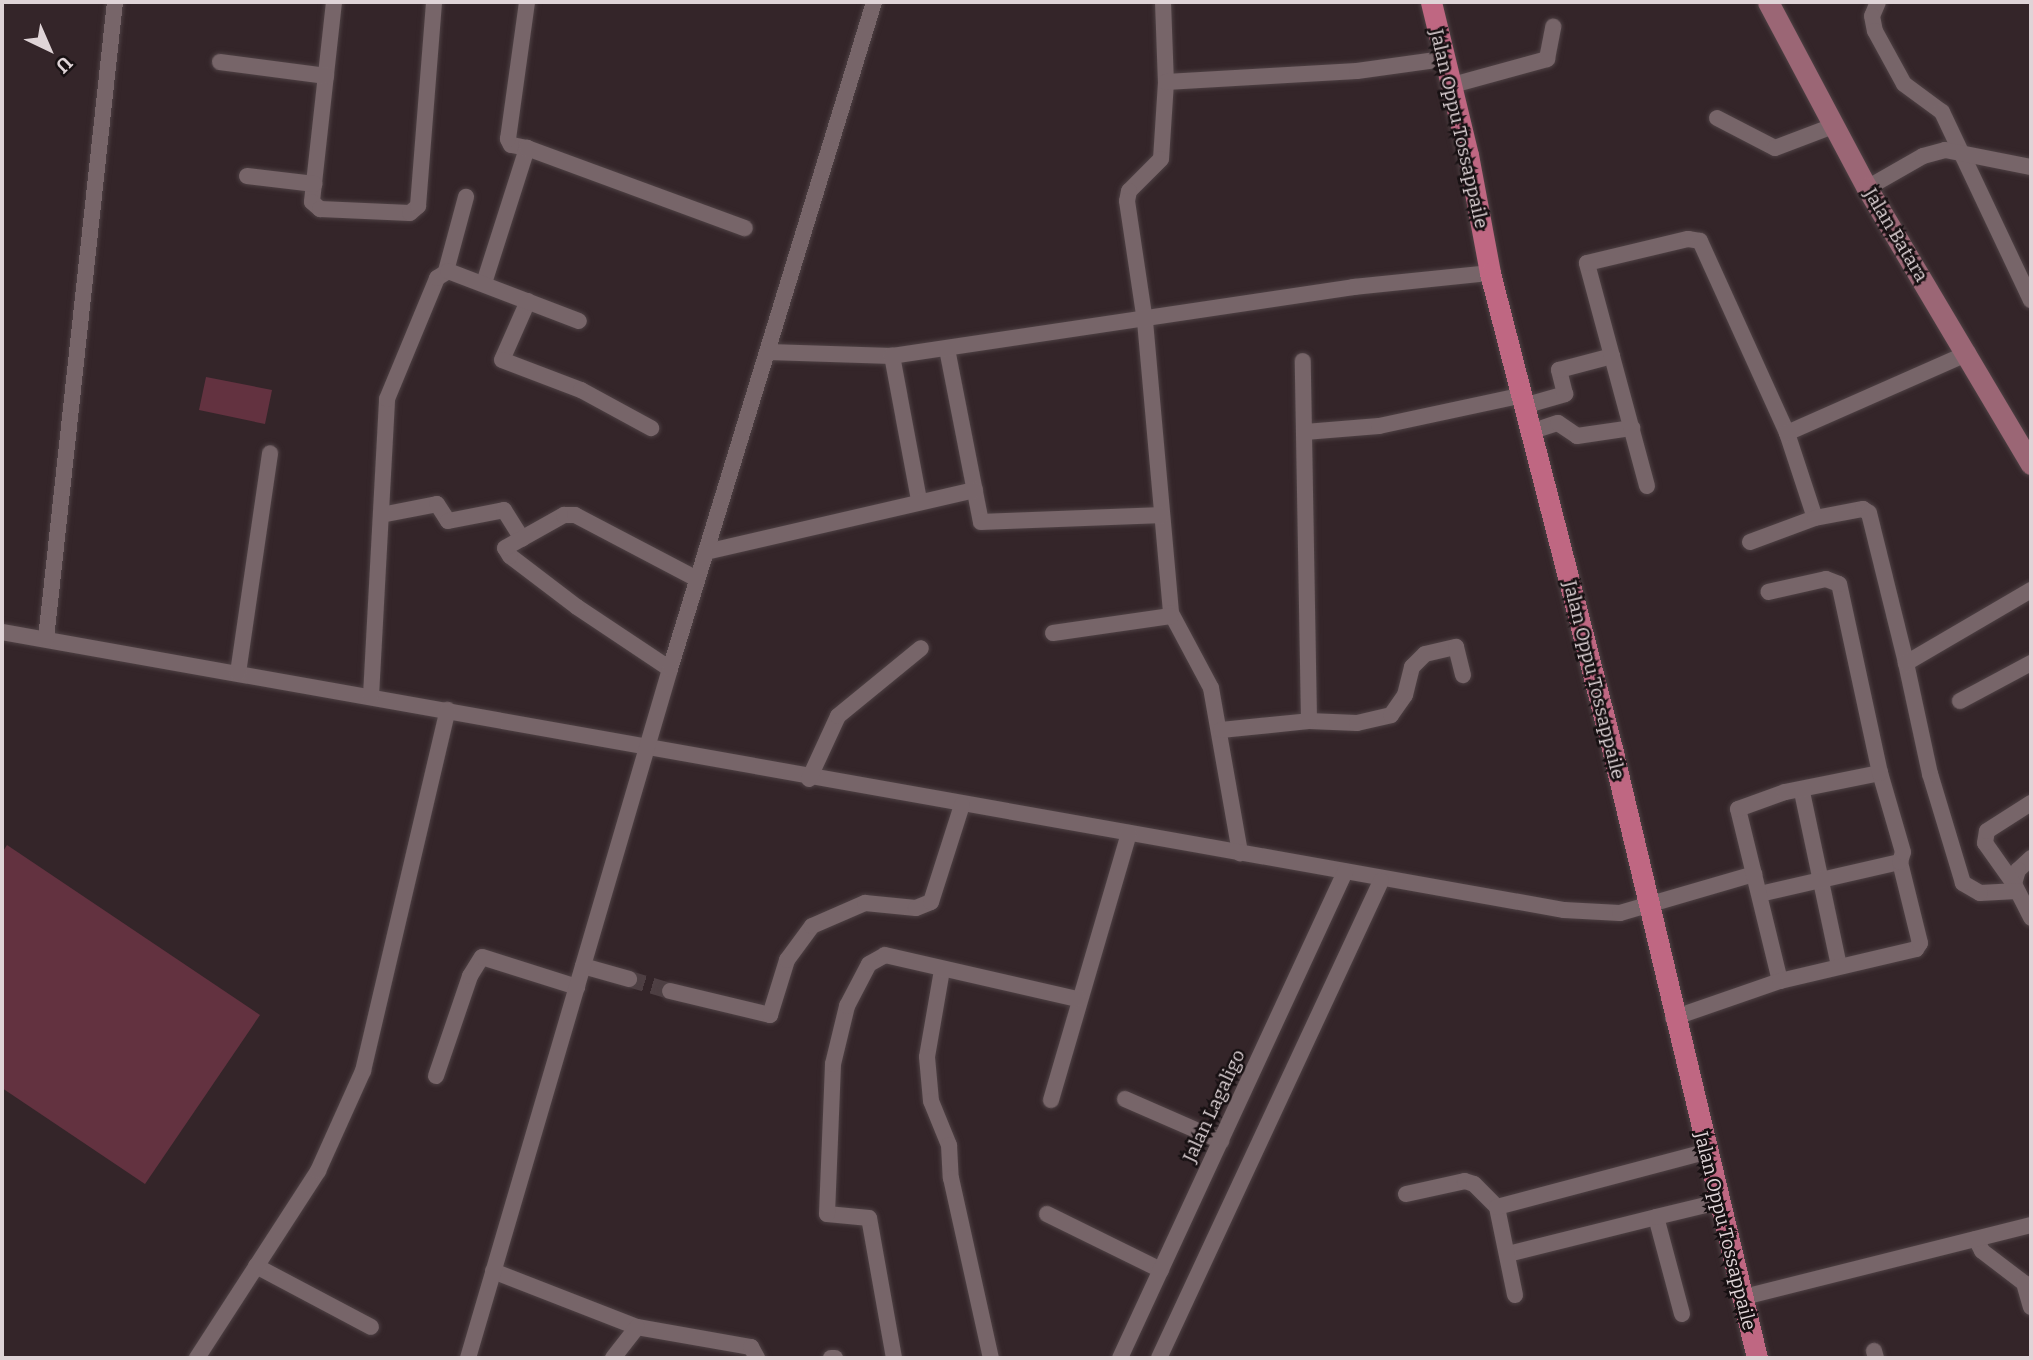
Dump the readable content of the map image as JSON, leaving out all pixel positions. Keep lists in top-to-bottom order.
{
  "streets": {
    "main road": ["Jalan Oppu Tossappaile"],
    "street": ["Jalan Batara", "Jalan Lagaligo"]
  },
  "north": "bottom right"
}
